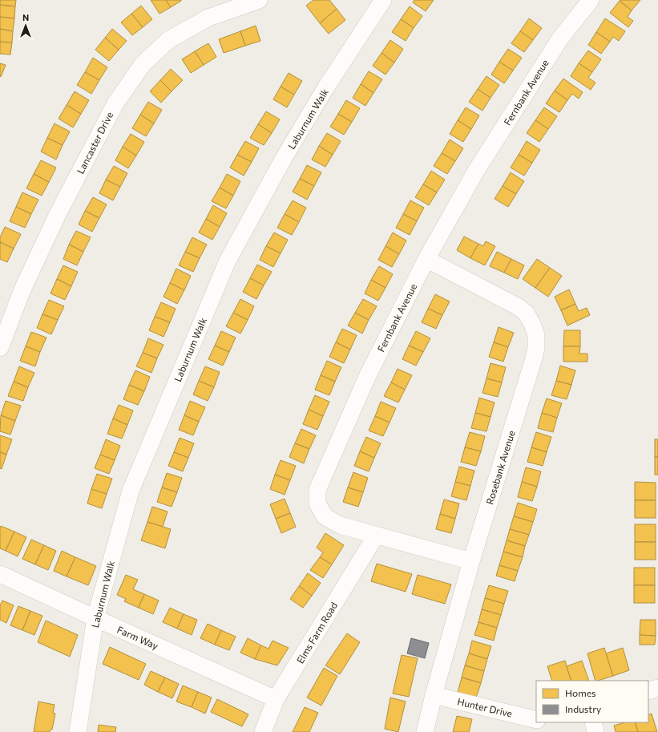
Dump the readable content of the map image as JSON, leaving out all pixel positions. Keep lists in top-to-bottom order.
{
  "streets": {
    "street": [
      "Fernbank Avenue",
      "Laburnum Walk",
      "Lancaster Drive",
      "Rosebank Avenue",
      "Elms Farm Road",
      "Farm Way",
      "Hunter Drive"
    ]
  },
  "crossings": [
    ["Fernbank Avenue", "Rosebank Avenue"],
    ["Fernbank Avenue", "Elms Farm Road"],
    ["Laburnum Walk", "Farm Way"],
    ["Rosebank Avenue", "Hunter Drive"],
    ["Elms Farm Road", "Farm Way"]
  ],
  "legend": ["Homes", "Industry"],
  "north": "top"
}
